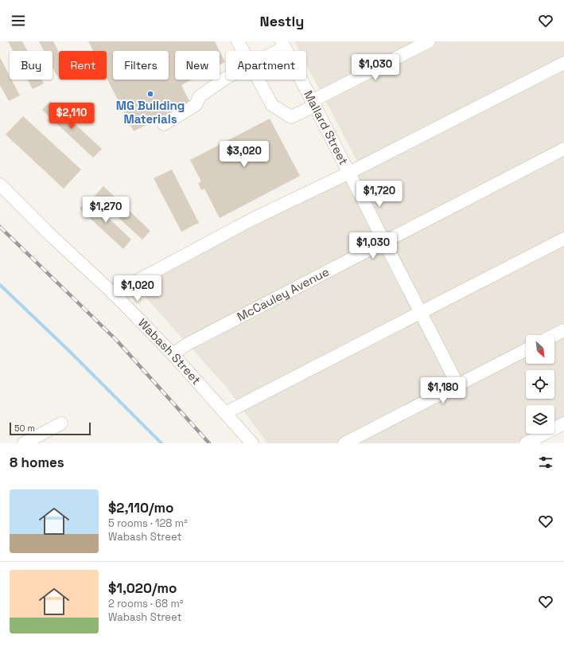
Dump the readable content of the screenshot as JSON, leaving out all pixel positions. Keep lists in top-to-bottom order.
{
  "streets": {
    "street": ["Mallard Street", "McCauley Avenue", "Wabash Street"]
  },
  "crossings": [
    ["Mallard Street", "McCauley Avenue"],
    ["McCauley Avenue", "Wabash Street"]
  ],
  "places": ["MG Building Materials"],
  "scale_bar": "50 m",
  "north": "bottom right",
  "page": {
    "header": "Nestly",
    "chip": [
      "Buy",
      "Rent",
      "Filters",
      "New",
      "Apartment"
    ],
    "price": [
      "$1,030",
      "$2,110",
      "$3,020",
      "$1,720",
      "$1,270",
      "$1,030",
      "$1,020",
      "$1,180"
    ],
    "scale": "50 m",
    "heading": "8 homes",
    "list": [
      {
        "name": "$2,110/mo",
        "note": "5 rooms · 128 m² · Wabash Street"
      },
      {
        "name": "$1,020/mo",
        "note": "2 rooms · 68 m² · Wabash Street"
      }
    ]
  }
}
